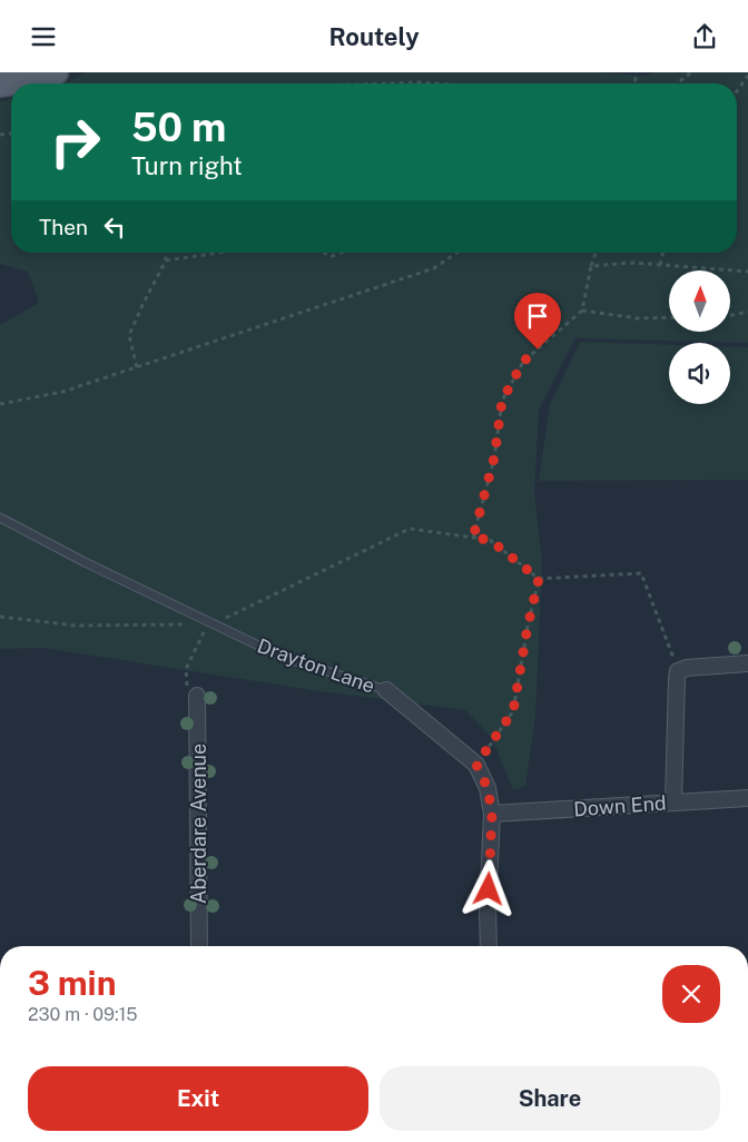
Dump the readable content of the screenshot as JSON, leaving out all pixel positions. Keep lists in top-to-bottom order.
{
  "streets": {
    "street": ["Drayton Lane", "Down End", "Aberdare Avenue"]
  },
  "crossings": [
    ["Drayton Lane", "Down End"]
  ],
  "north": "top",
  "page": {
    "header": "Routely",
    "turn": ["50 m", "Turn right"],
    "then": "Then",
    "heading": ["3 min", "230 m · 09:15"],
    "buttons": ["Exit", "Share"]
  }
}
